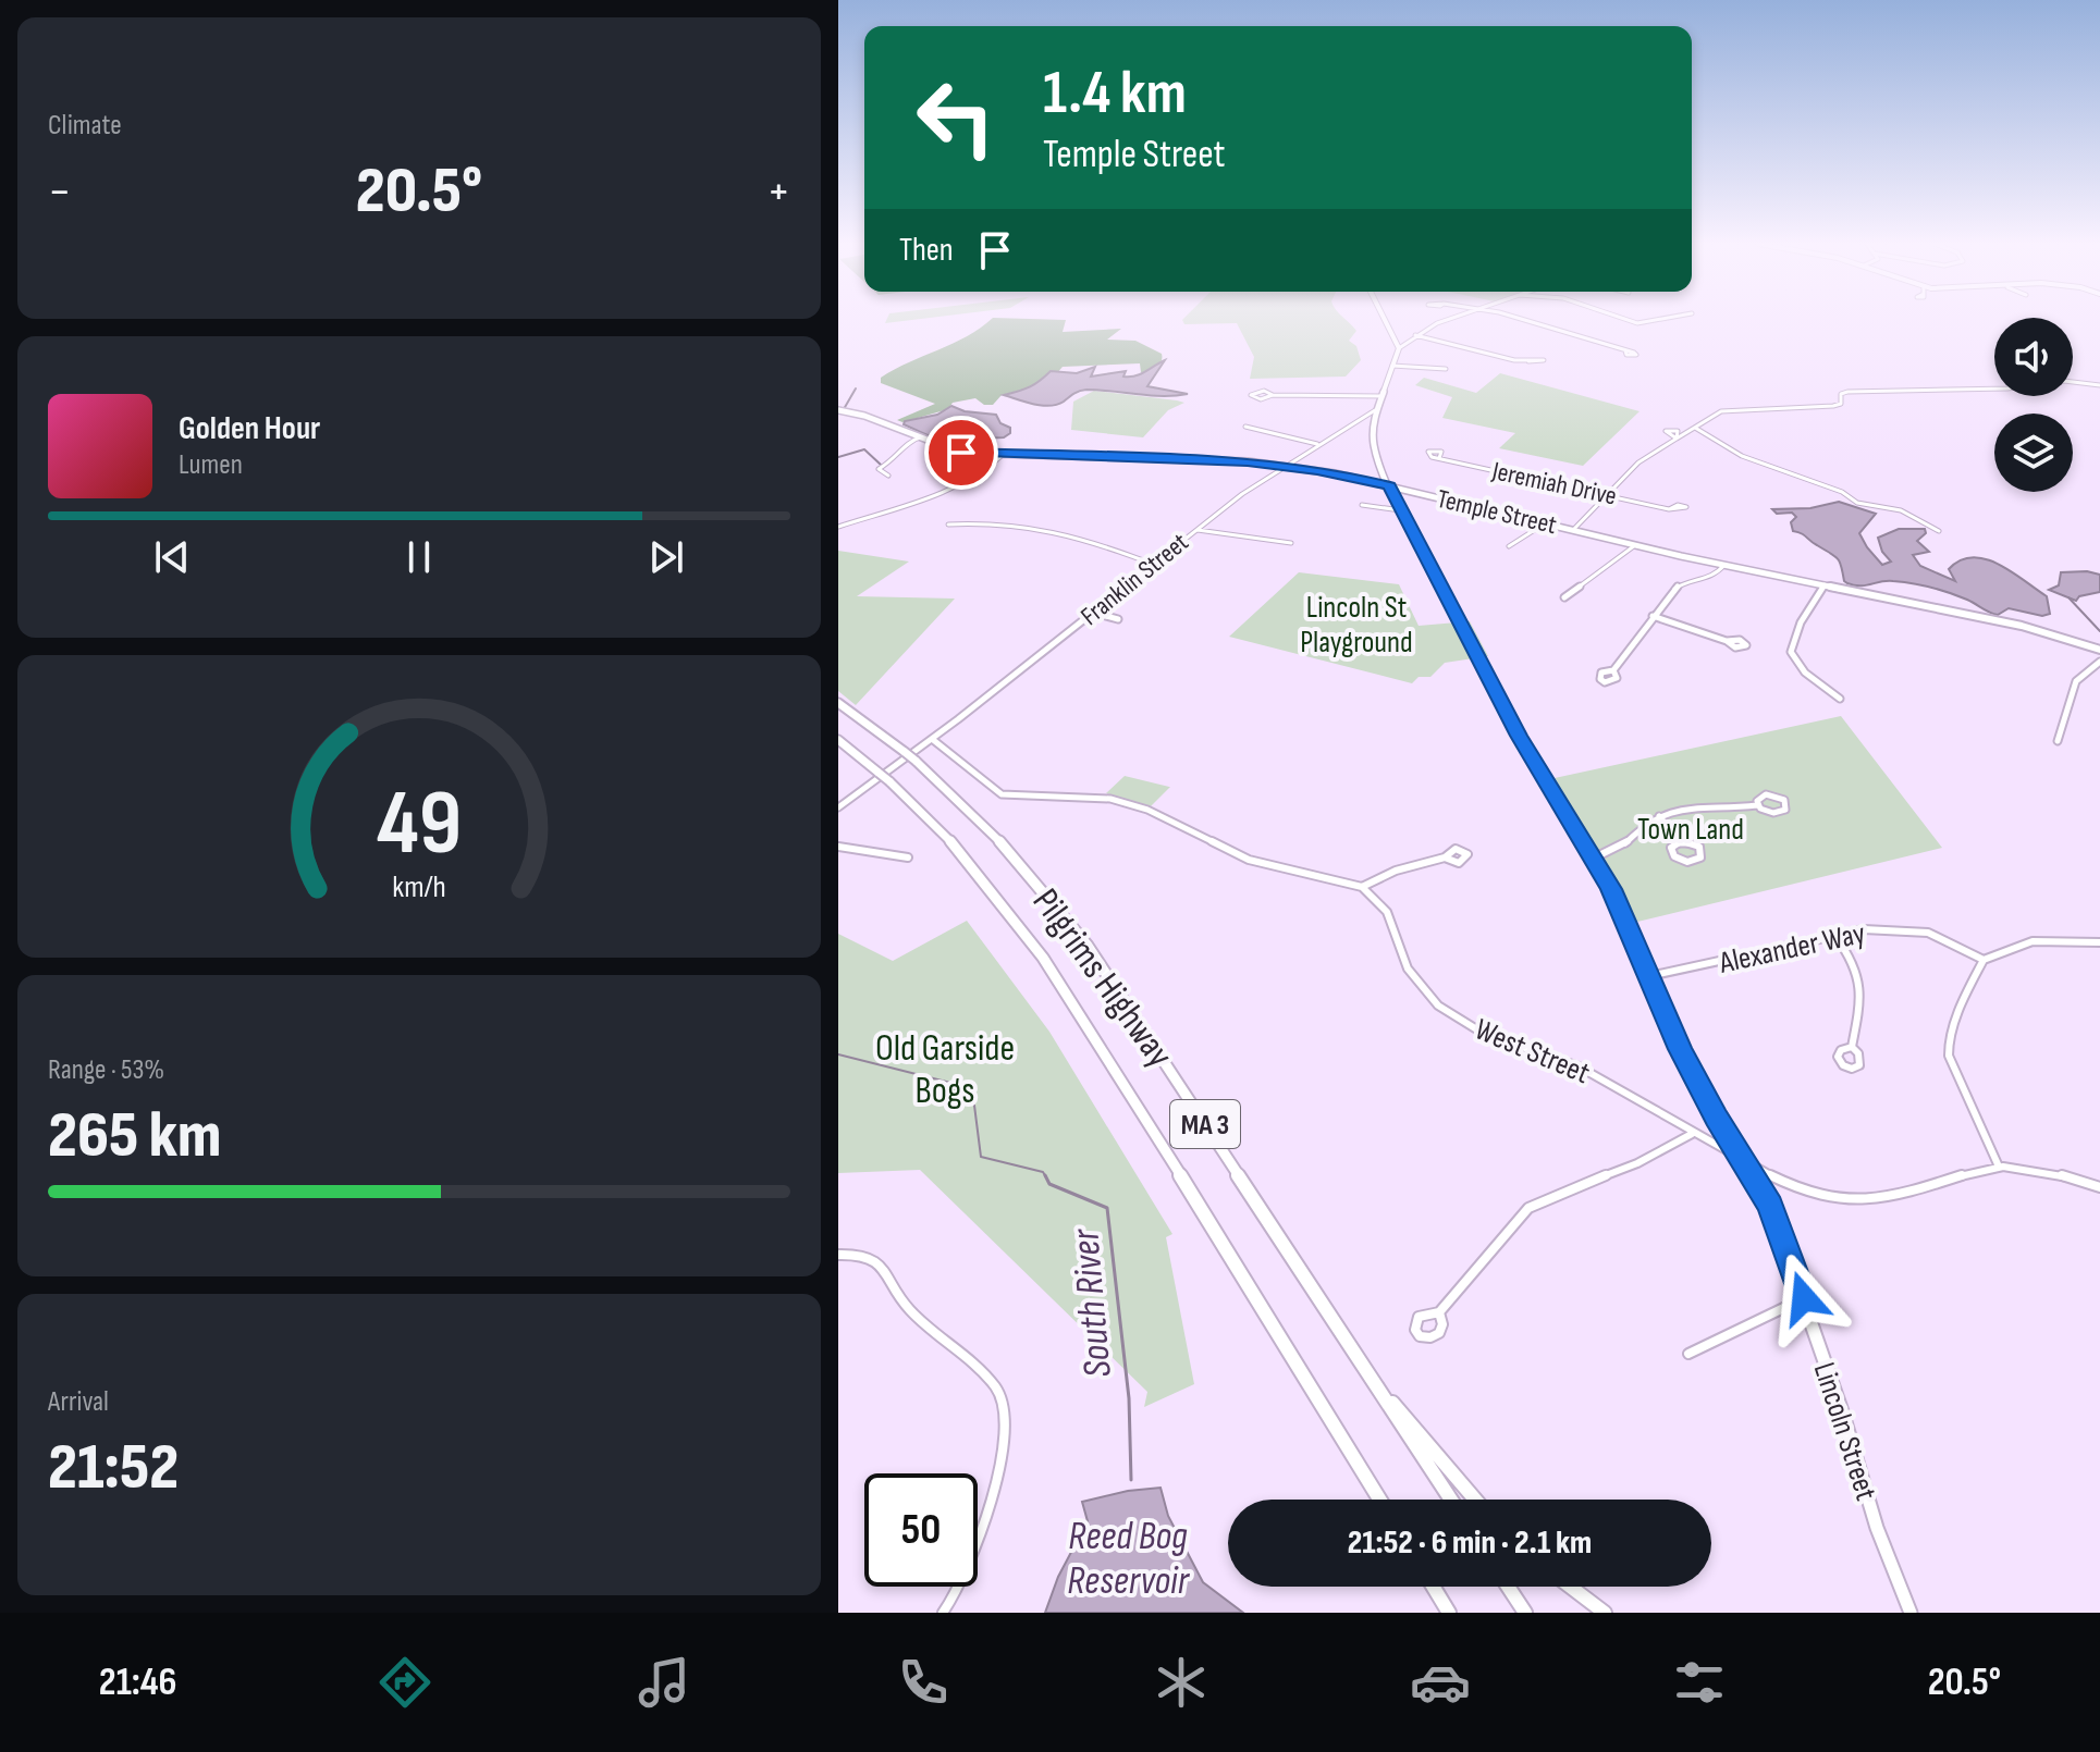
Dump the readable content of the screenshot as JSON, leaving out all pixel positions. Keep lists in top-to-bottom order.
{
  "streets": {
    "highway": ["Pilgrims Highway", "MA 3"],
    "main road": ["Temple Street", "Lincoln Street"],
    "street": [
      "Jeremiah Drive",
      "Franklin Street",
      "Alexander Way",
      "West Street"
    ]
  },
  "crossings": [
    ["Temple Street", "Franklin Street"],
    ["Temple Street", "Lincoln Street"],
    ["Franklin Street", "Lincoln Street"],
    ["Alexander Way", "Lincoln Street"],
    ["West Street", "Lincoln Street"]
  ],
  "water": ["South River", "Reed Bog Reservoir"],
  "parks": ["Lincoln St Playground", "Town Land", "Old Garside Bogs"],
  "page": {
    "tile": [
      "Climate",
      ["Range · 53%", "265 km"],
      ["Arrival", "21:52"]
    ],
    "turn": ["1.4 km", "Temple Street"],
    "heat": ["−", "20.5°", "+"],
    "then": "Then",
    "song": ["Golden Hour", "Lumen"],
    "limit": "50",
    "trip": "21:52 · 6 min · 2.1 km",
    "tabs": ["21:46", "20.5°"],
    "gauge": ["49", "km/h"]
  }
}
